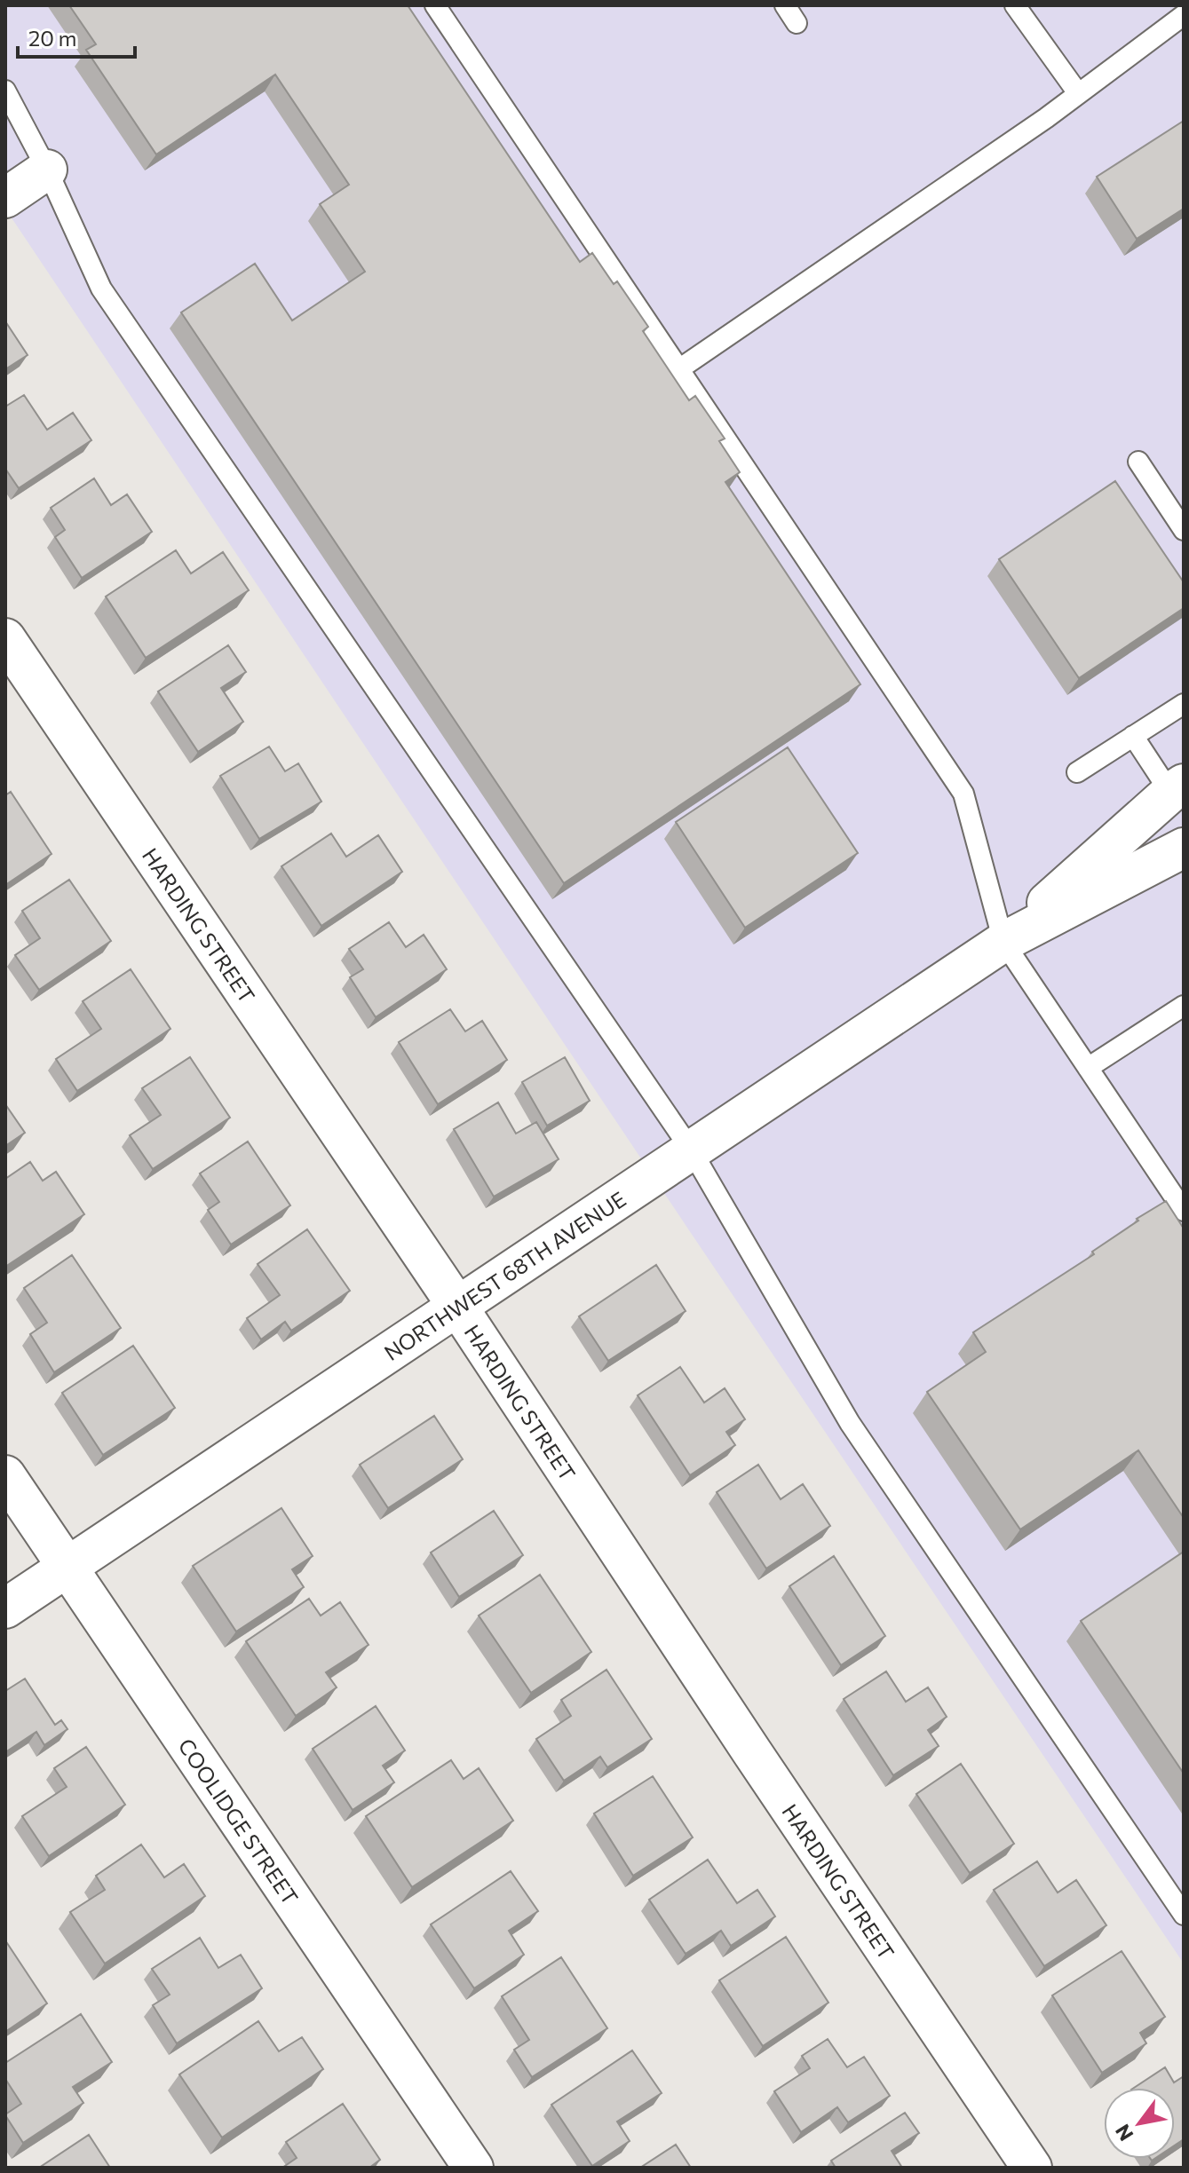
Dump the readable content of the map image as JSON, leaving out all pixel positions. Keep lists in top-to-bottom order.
{
  "streets": {
    "street": ["HARDING STREET", "NORTHWEST 68TH AVENUE", "COOLIDGE STREET"]
  },
  "crossings": [
    ["HARDING STREET", "NORTHWEST 68TH AVENUE"],
    ["NORTHWEST 68TH AVENUE", "COOLIDGE STREET"]
  ],
  "scale_bar": "20 m",
  "north": "bottom left"
}
